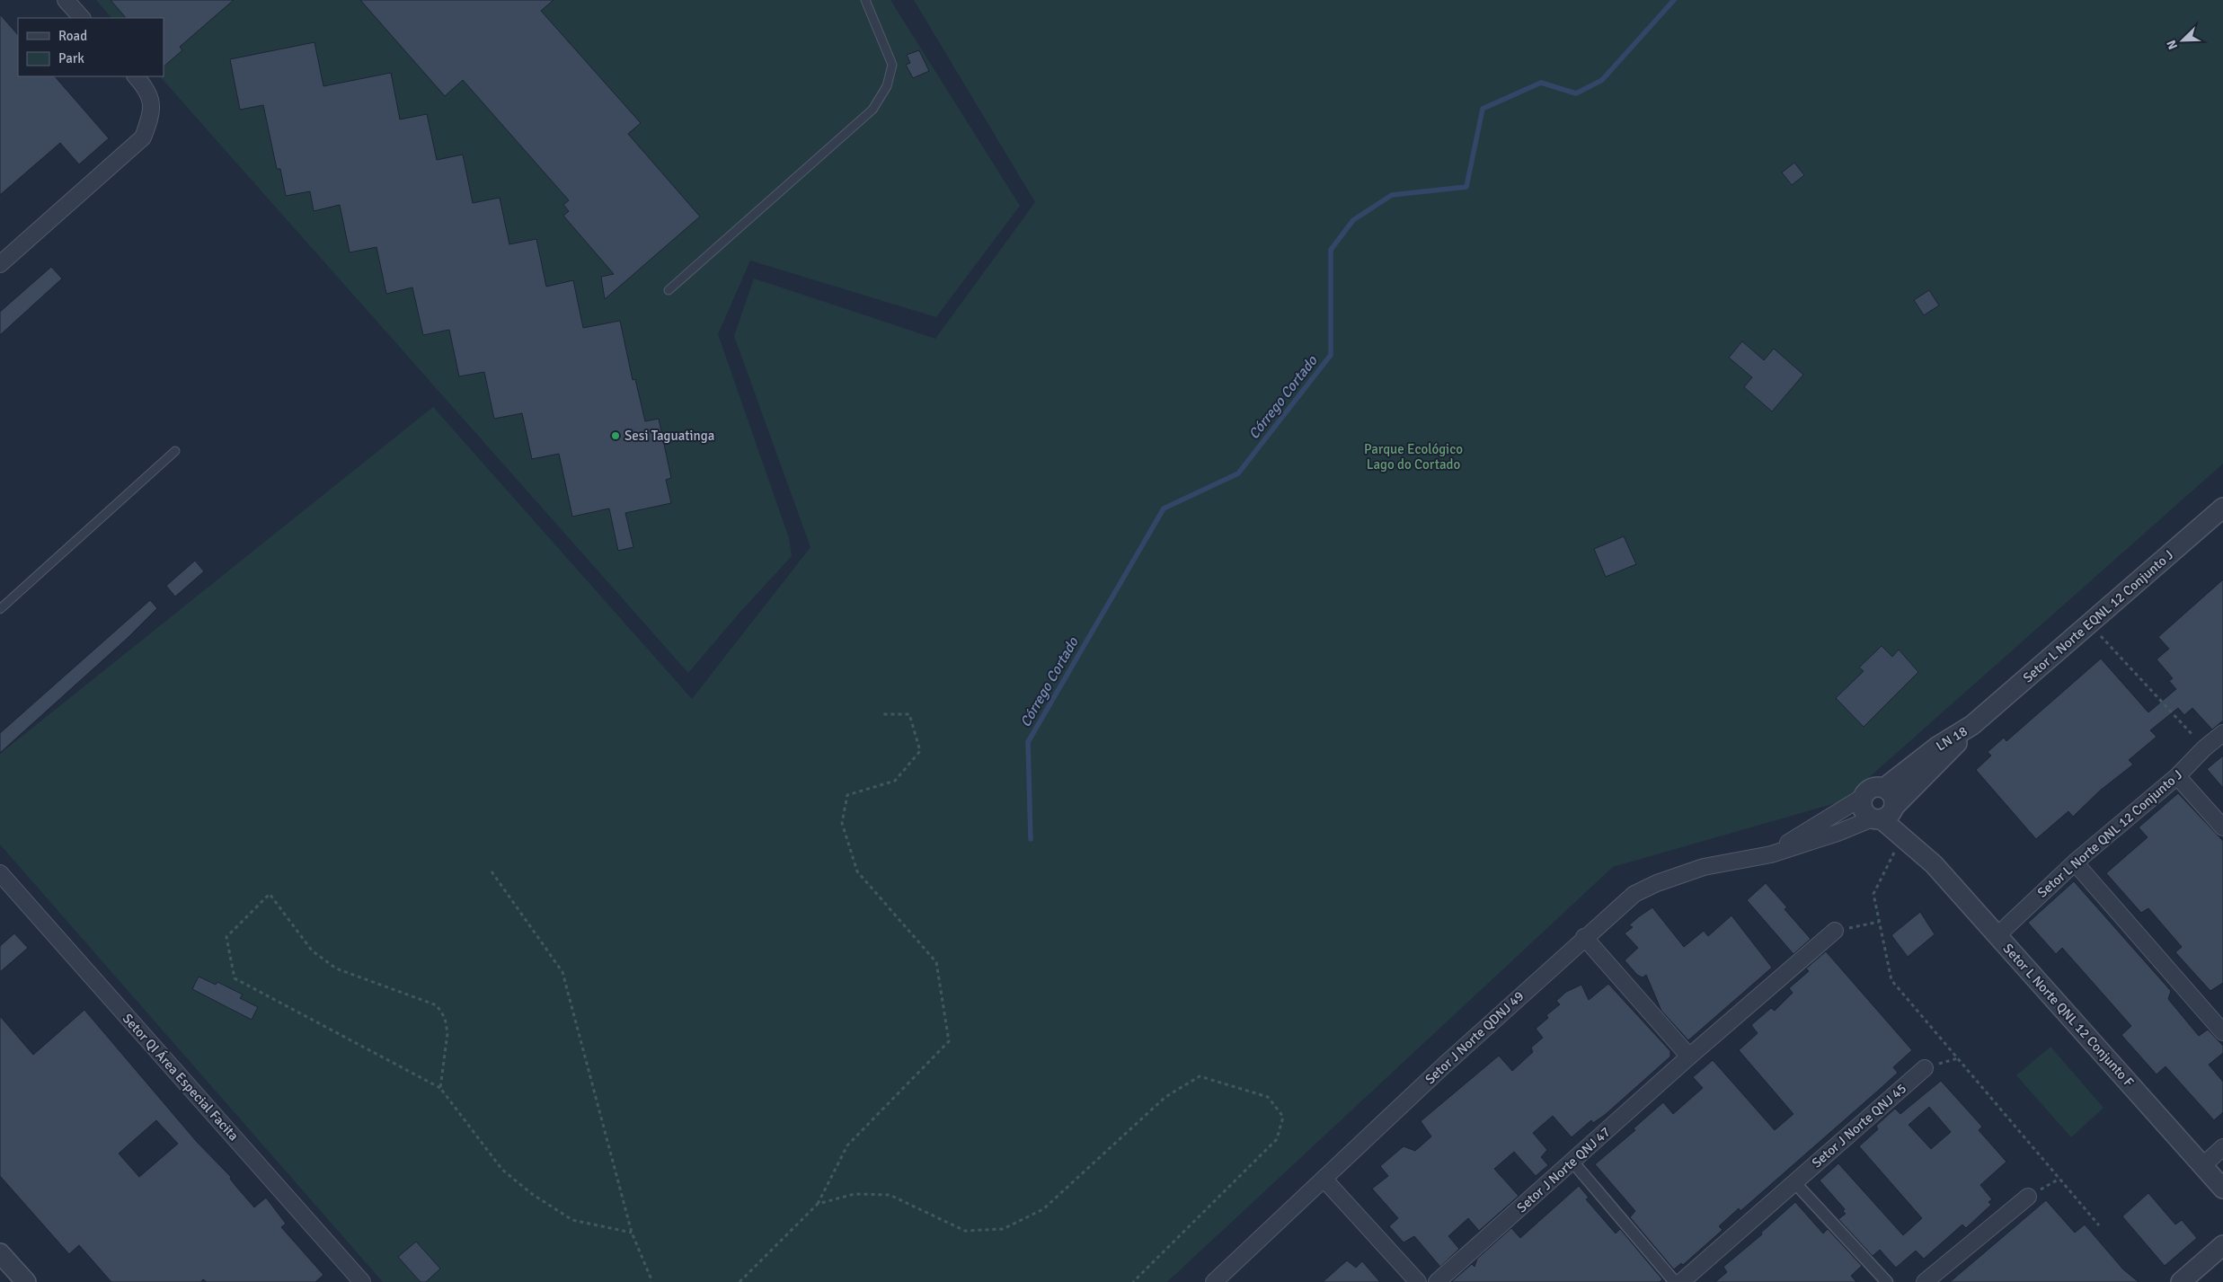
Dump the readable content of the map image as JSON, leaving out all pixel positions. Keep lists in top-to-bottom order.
{
  "streets": {
    "street": [
      "Setor L Norte EQNL 12 Conjunto J",
      "LN 18",
      "Setor L Norte QNL 12 Conjunto J",
      "Setor L Norte QNL 12 Conjunto F",
      "Setor J Norte QDNJ 49",
      "Setor QI Área Especial Facita",
      "Setor J Norte QNJ 45",
      "Setor J Norte QNJ 47"
    ]
  },
  "crossings": [
    ["Setor L Norte EQNL 12 Conjunto J", "LN 18"],
    ["Setor L Norte QNL 12 Conjunto J", "Setor L Norte QNL 12 Conjunto F"]
  ],
  "water": ["Córrego Cortado"],
  "parks": ["Parque Ecológico Lago do Cortado"],
  "places": ["Sesi Taguatinga"],
  "legend": ["Road", "Park"],
  "north": "bottom left"
}
